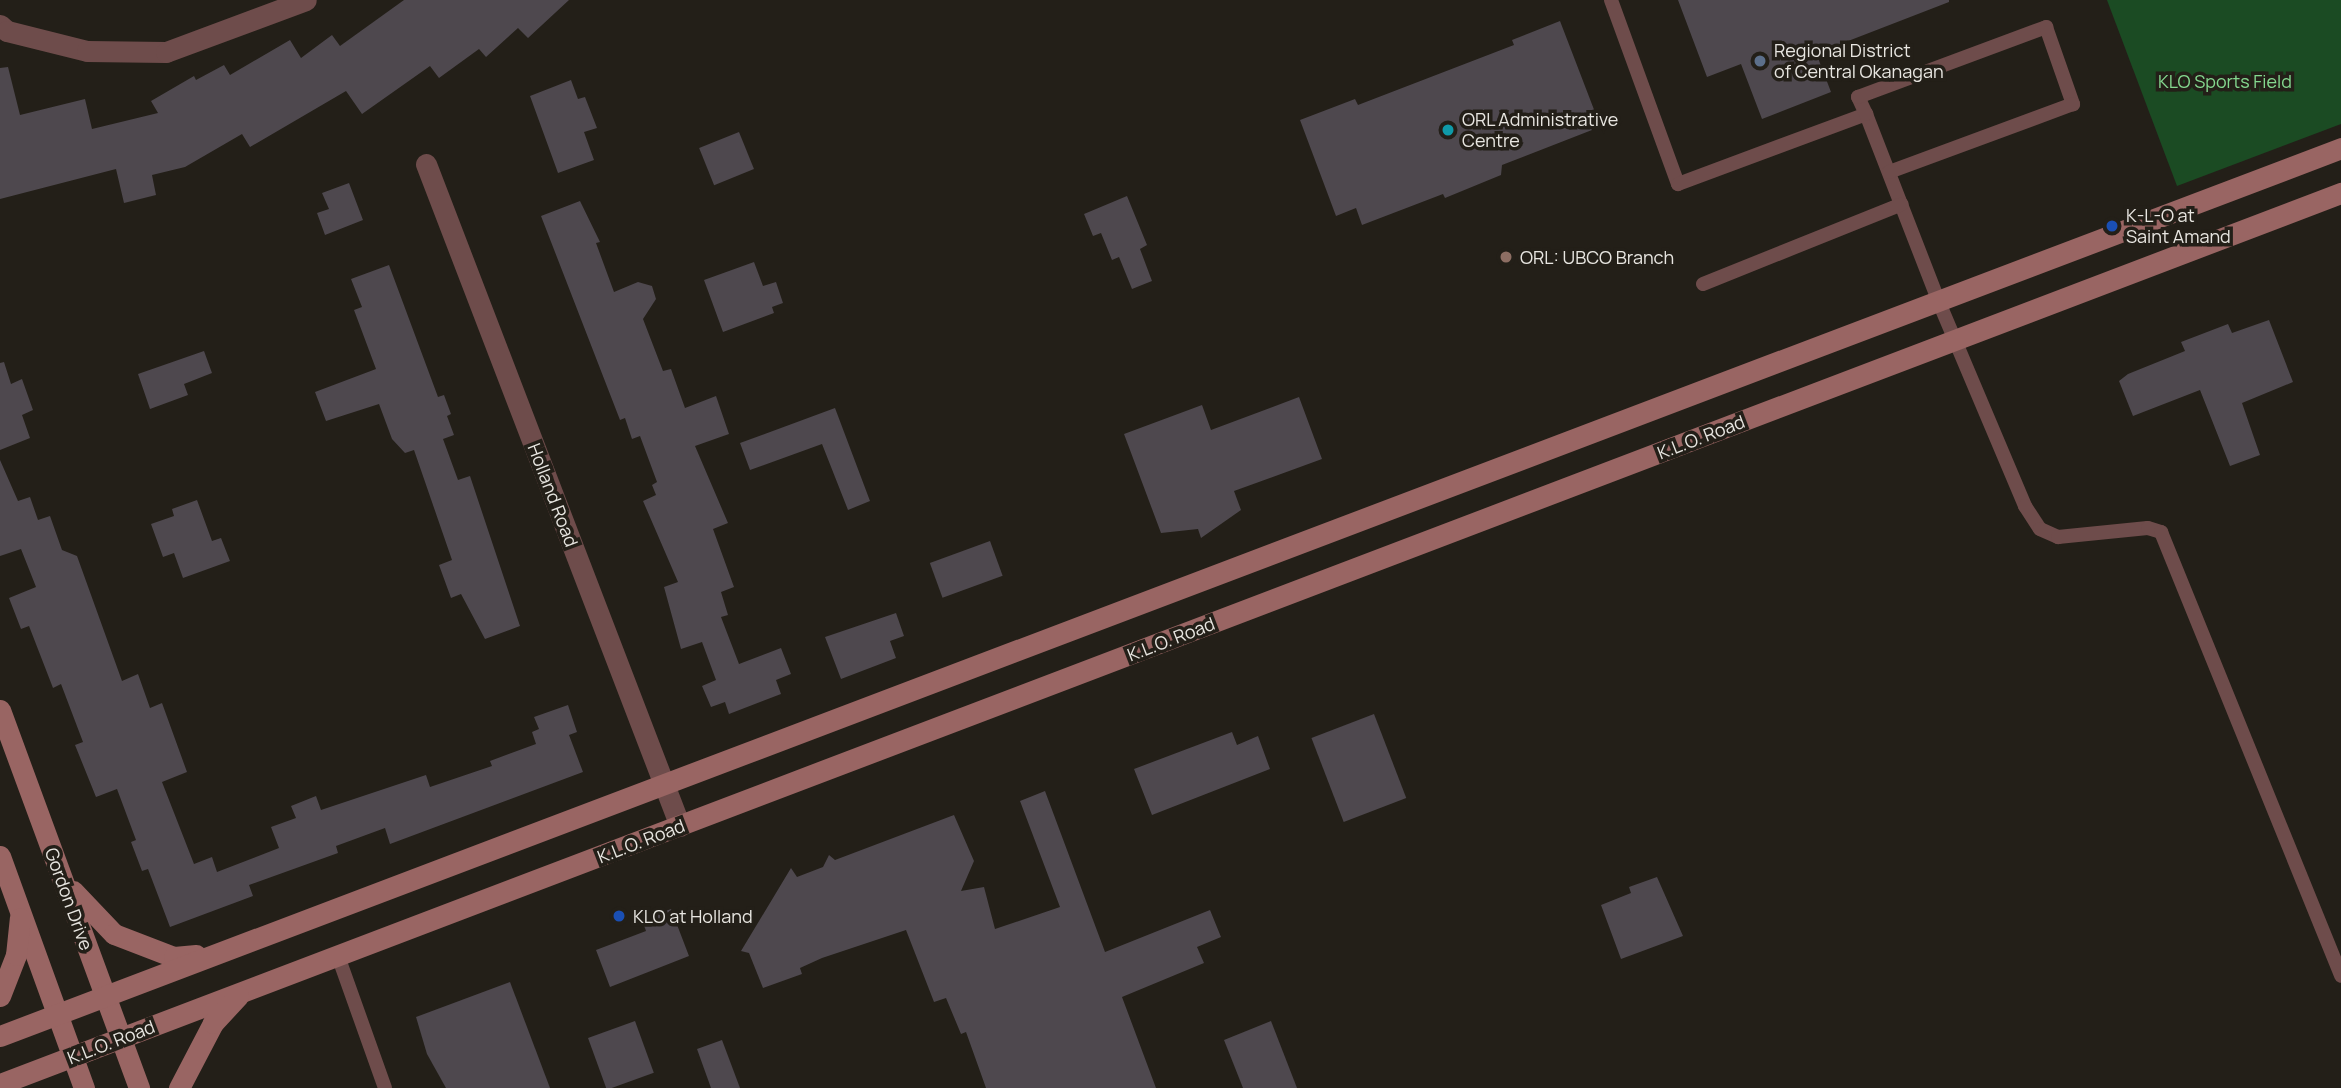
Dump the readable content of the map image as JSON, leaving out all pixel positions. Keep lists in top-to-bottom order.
{
  "streets": {
    "main road": ["K.L.O. Road", "Gordon Drive"],
    "street": ["Holland Road"]
  },
  "crossings": [
    ["K.L.O. Road", "Holland Road"],
    ["K.L.O. Road", "Gordon Drive"]
  ],
  "parks": ["KLO Sports Field"],
  "places": [
    "Regional District of Central Okanagan",
    "ORL Administrative Centre",
    "K-L-O at Saint Amand",
    "ORL: UBCO Branch",
    "KLO at Holland"
  ]
}
